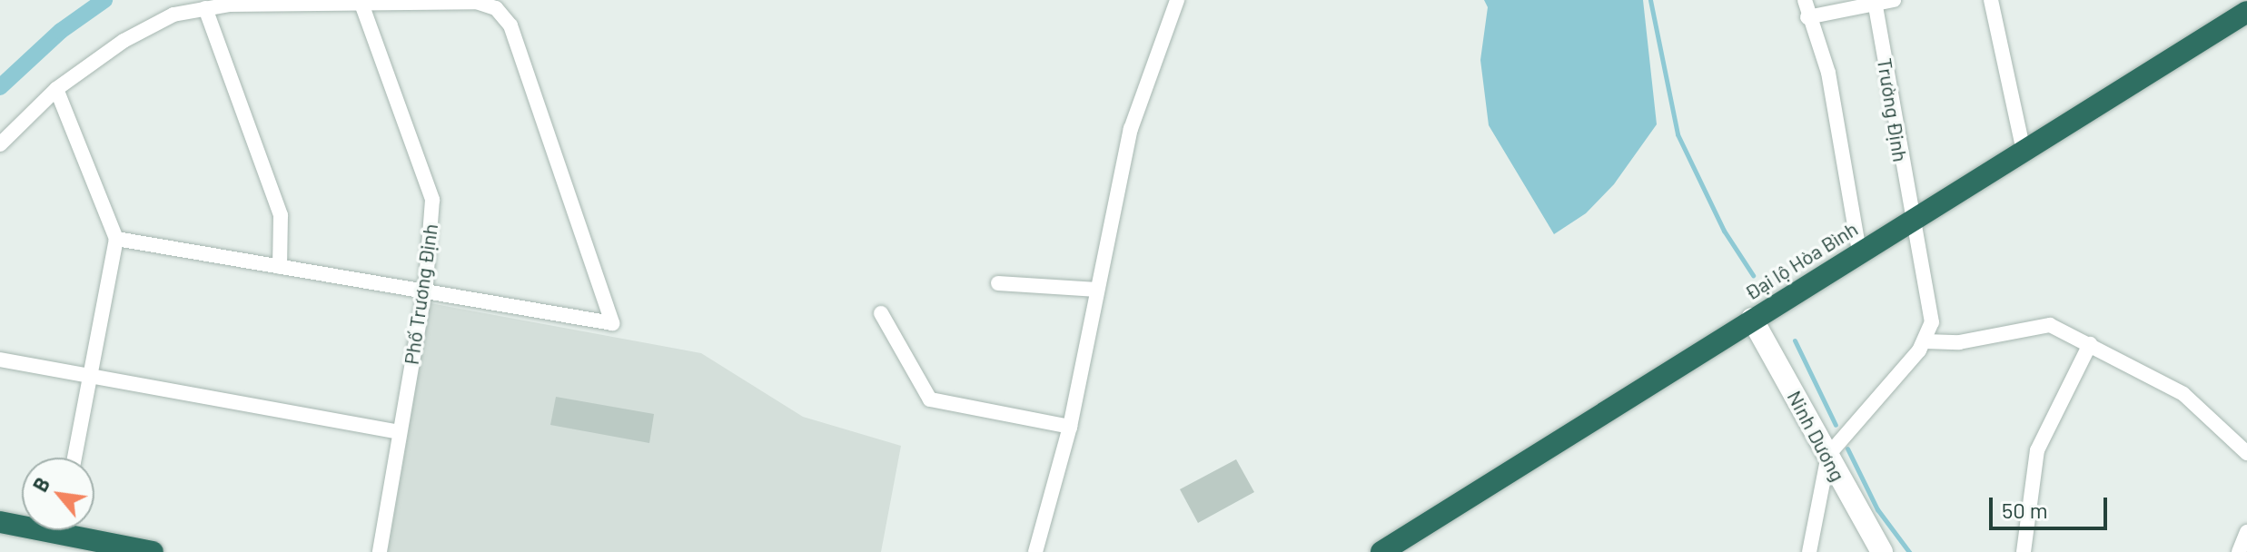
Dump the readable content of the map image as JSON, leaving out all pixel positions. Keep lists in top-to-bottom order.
{
  "streets": {
    "highway": ["Đại lộ Hòa Bình"],
    "street": ["Trường Định", "Phố Trương Định", "Ninh Dương"]
  },
  "crossings": [
    ["Trường Định", "Đại lộ Hòa Bình"],
    ["Đại lộ Hòa Bình", "Ninh Dương"]
  ],
  "scale_bar": "50 m",
  "north": "top left"
}
